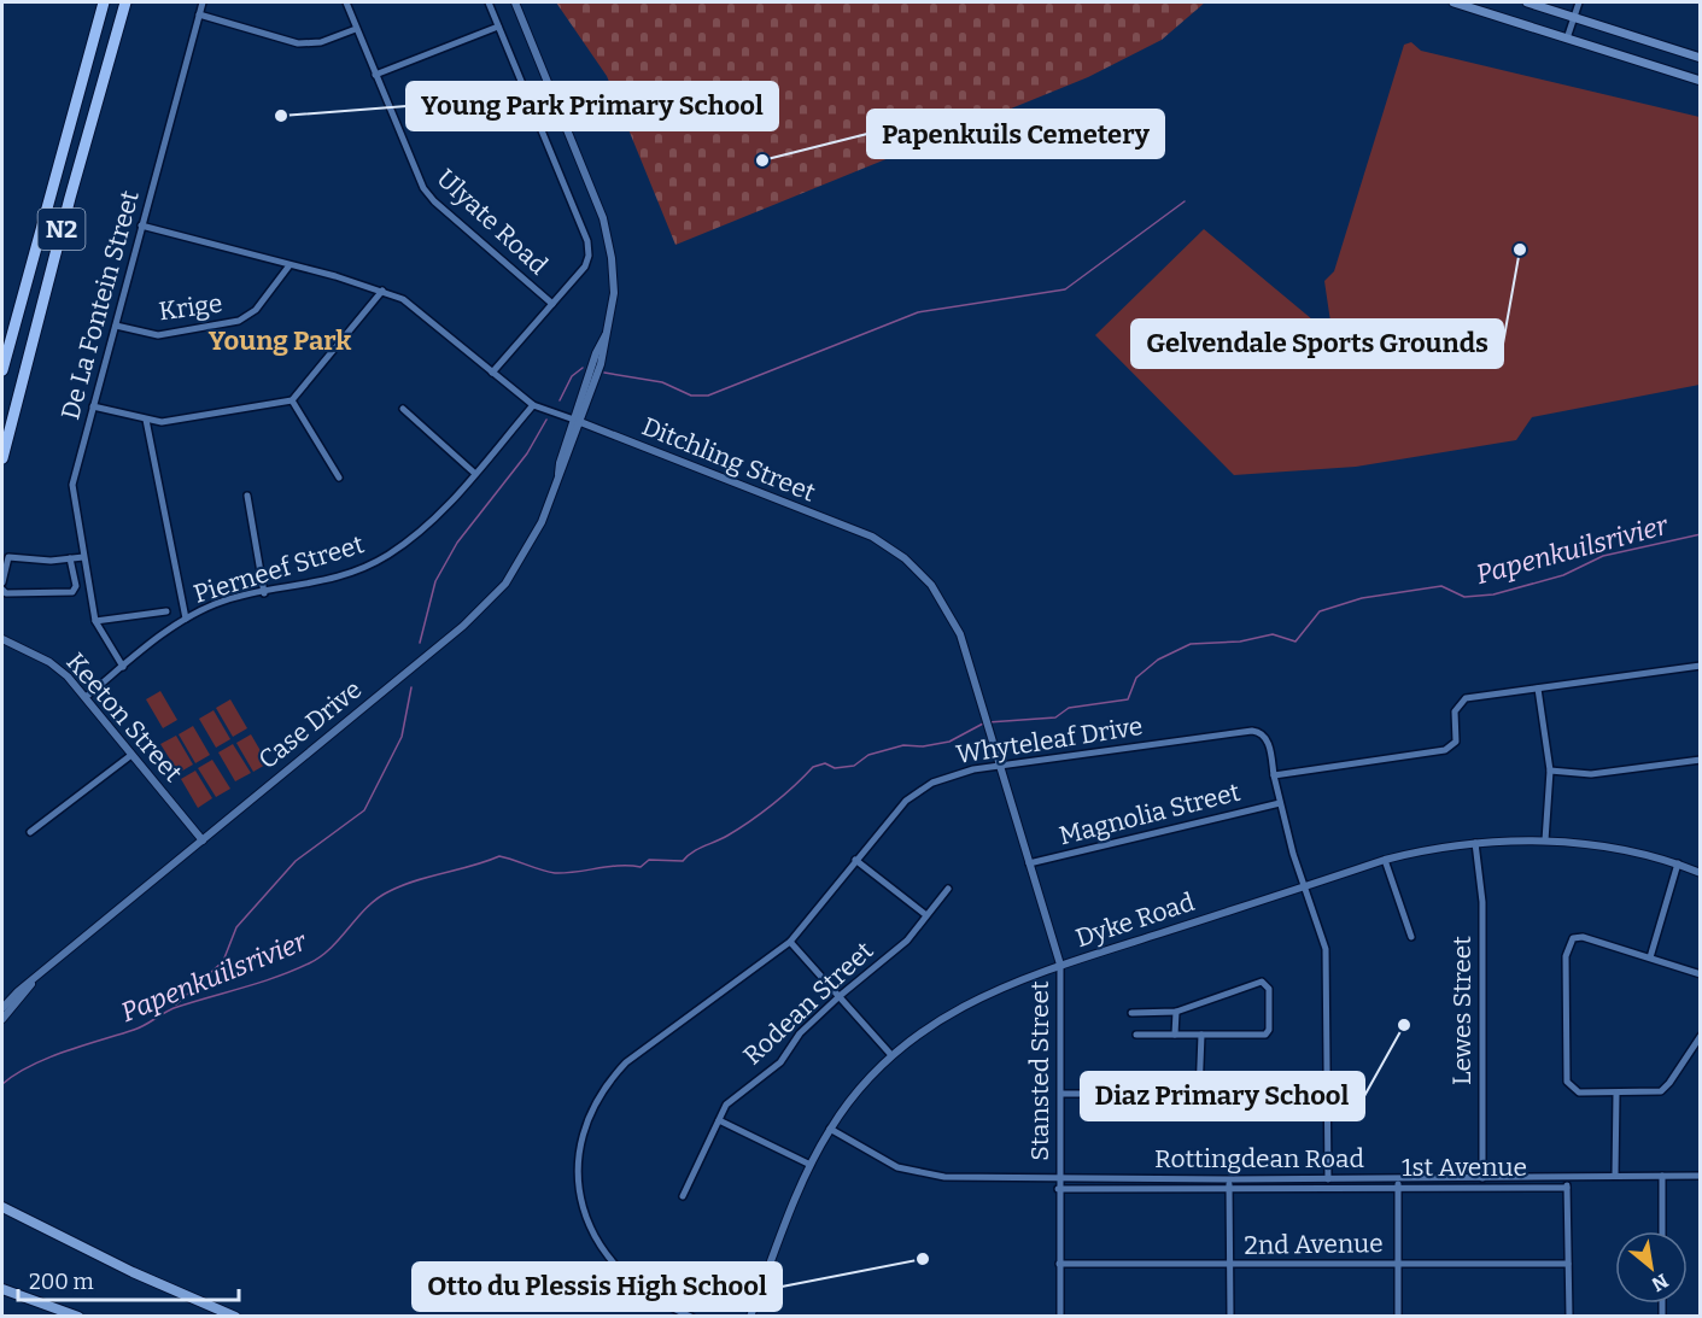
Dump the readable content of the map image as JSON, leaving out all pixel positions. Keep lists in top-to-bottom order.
{
  "streets": {
    "highway": ["N2"],
    "street": [
      "Ulyate Road",
      "De La Fontein Street",
      "Krige",
      "Ditchling Street",
      "Pierneef Street",
      "Keeton Street",
      "Case Drive",
      "Whyteleaf Drive",
      "Magnolia Street",
      "Dyke Road",
      "Rodean Street",
      "Lewes Street",
      "Stansted Street",
      "Rottingdean Road",
      "1st Avenue",
      "2nd Avenue"
    ]
  },
  "crossings": [
    ["De La Fontein Street", "Krige"],
    ["De La Fontein Street", "Ditchling Street"],
    ["De La Fontein Street", "Pierneef Street"],
    ["Krige", "Ditchling Street"],
    ["Ditchling Street", "Pierneef Street"],
    ["Ditchling Street", "Case Drive"],
    ["Ditchling Street", "Whyteleaf Drive"],
    ["Ditchling Street", "Magnolia Street"],
    ["Ditchling Street", "Dyke Road"],
    ["Ditchling Street", "Stansted Street"],
    ["Pierneef Street", "Keeton Street"],
    ["Keeton Street", "Case Drive"],
    ["Whyteleaf Drive", "Magnolia Street"],
    ["Whyteleaf Drive", "Dyke Road"],
    ["Whyteleaf Drive", "Rottingdean Road"],
    ["Dyke Road", "Lewes Street"],
    ["Dyke Road", "Stansted Street"],
    ["Dyke Road", "Rottingdean Road"],
    ["Lewes Street", "Rottingdean Road"],
    ["Stansted Street", "Rottingdean Road"],
    ["Stansted Street", "1st Avenue"],
    ["Stansted Street", "2nd Avenue"],
    ["Rottingdean Road", "1st Avenue"]
  ],
  "districts": ["Young Park"],
  "water": ["Papenkuilsrivier"],
  "places": [
    "Young Park Primary School",
    "Papenkuils Cemetery",
    "Gelvendale Sports Grounds",
    "Diaz Primary School",
    "Otto du Plessis High School"
  ],
  "scale_bar": "200 m",
  "north": "bottom right"
}
